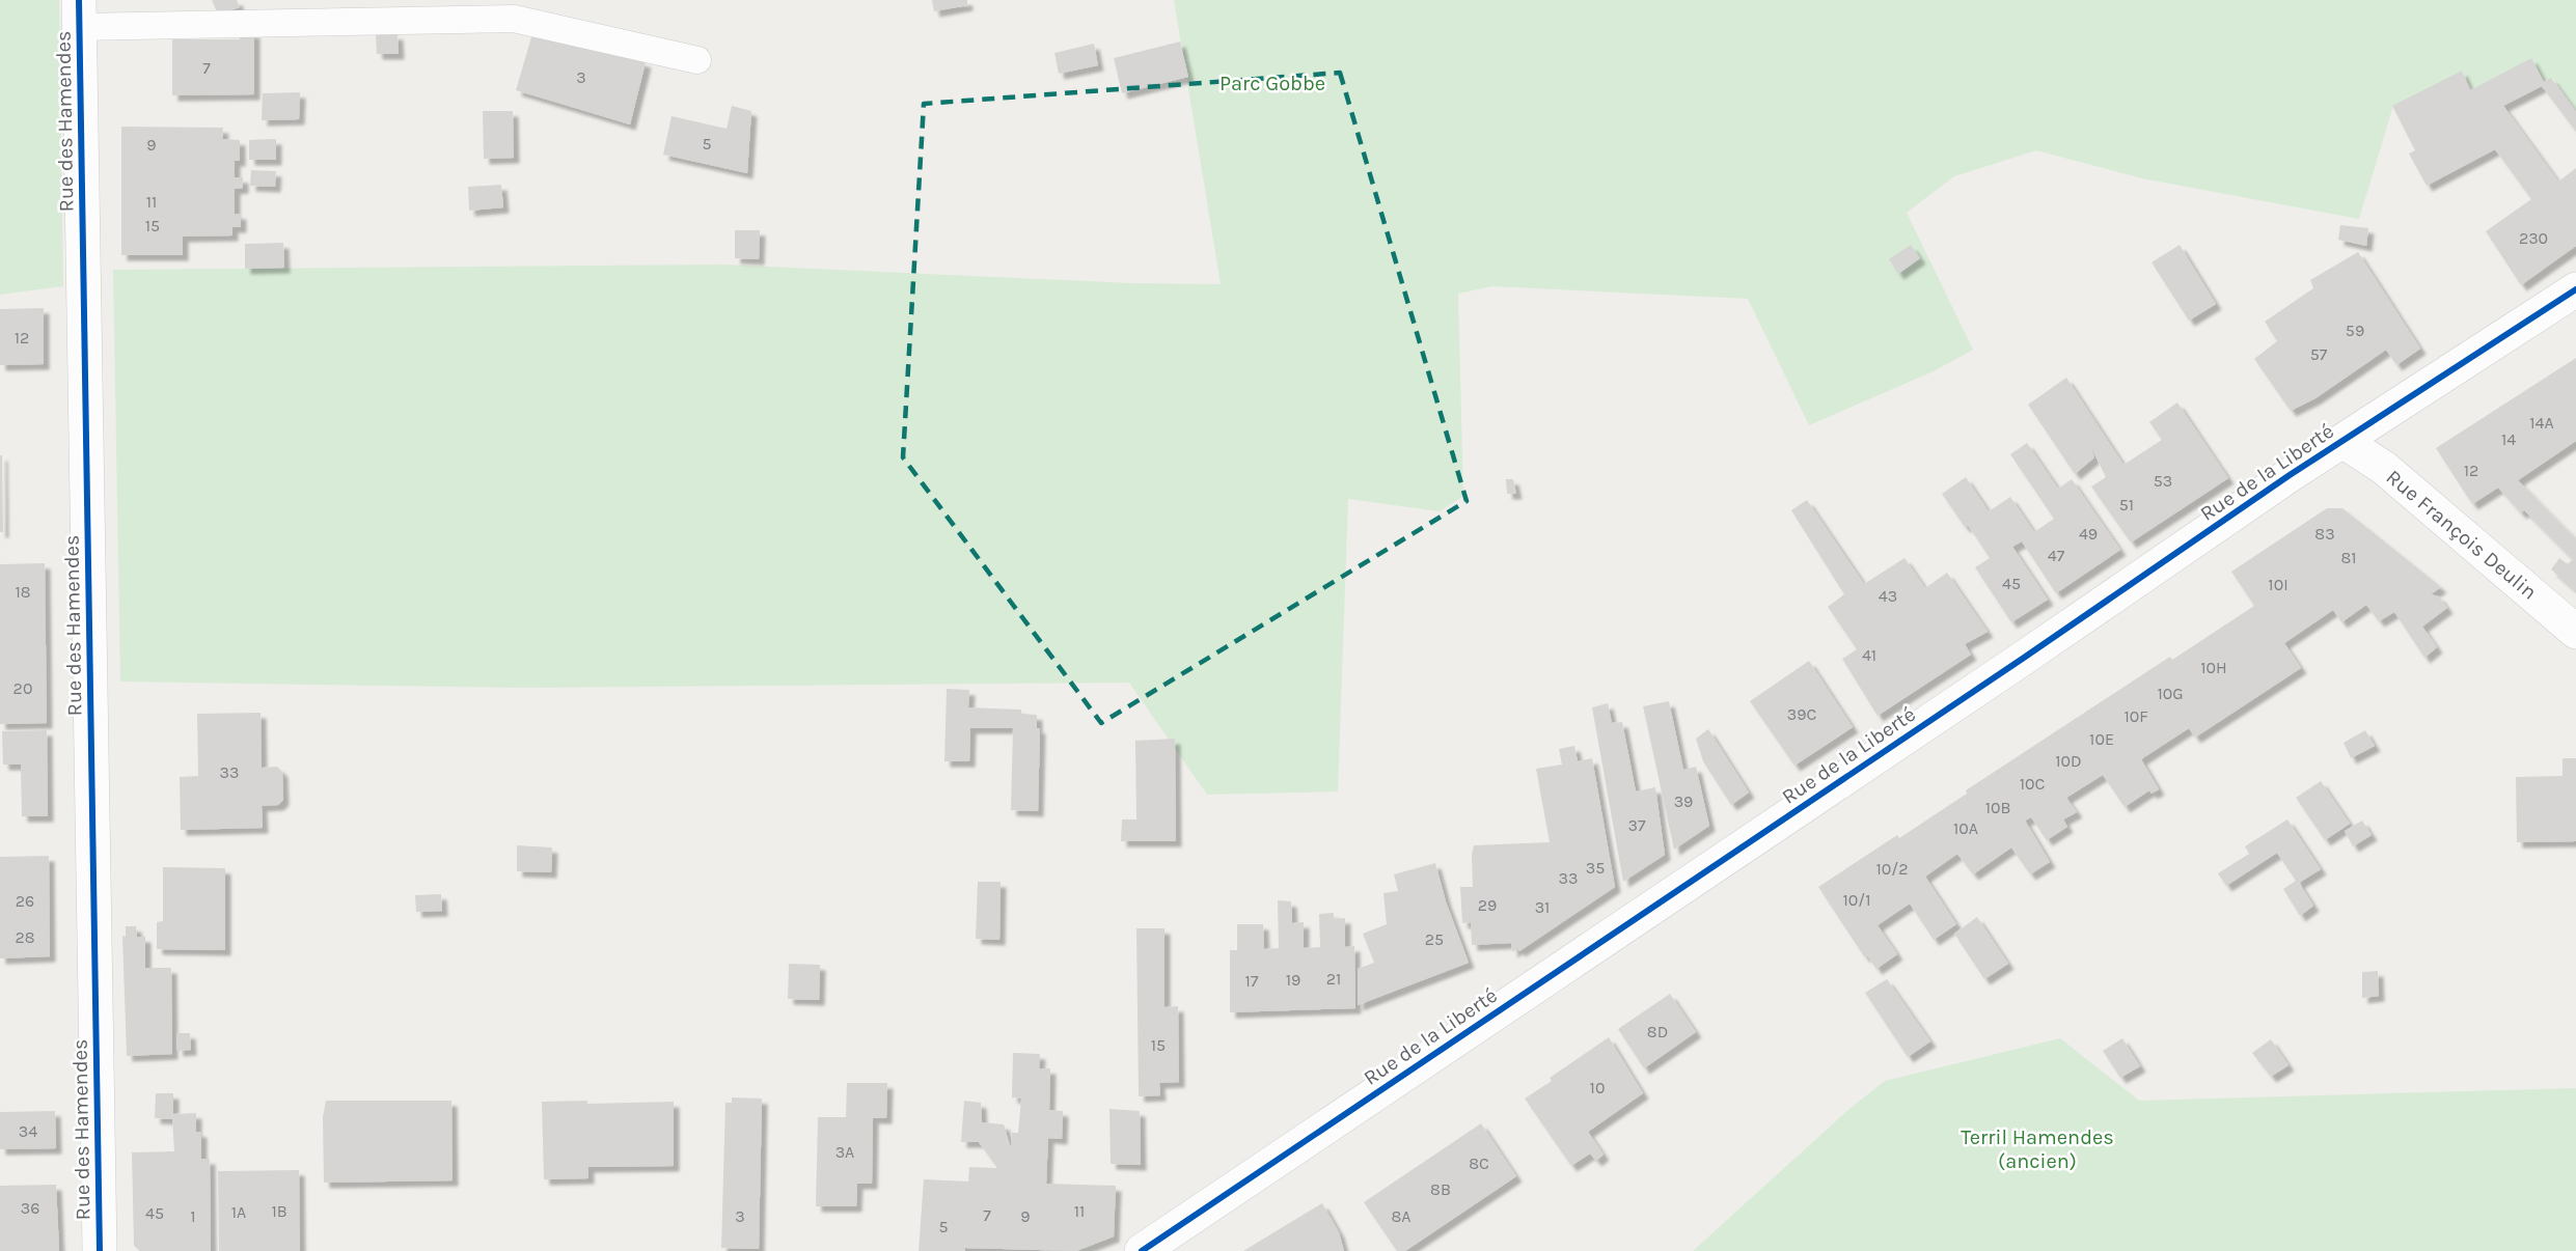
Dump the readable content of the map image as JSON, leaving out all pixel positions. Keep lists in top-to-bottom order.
{
  "streets": {
    "street": ["Rue des Hamendes", "Rue de la Liberté", "Rue François Deulin"]
  },
  "crossings": [
    ["Rue de la Liberté", "Rue François Deulin"]
  ],
  "parks": ["Parc Gobbe", "Terril Hamendes (ancien)"],
  "house_numbers": [
    "7",
    "3",
    "5",
    "9",
    "11",
    "15",
    "230",
    "59",
    "12",
    "57",
    "14A",
    "14",
    "12",
    "53",
    "51",
    "49",
    "83",
    "47",
    "81",
    "45",
    "10I",
    "18",
    "43",
    "41",
    "10H",
    "20",
    "10G",
    "39C",
    "10F",
    "10E",
    "10D",
    "33",
    "10C",
    "39",
    "10B",
    "37",
    "10A",
    "35",
    "10/2",
    "33",
    "10/1",
    "26",
    "29",
    "31",
    "28",
    "25",
    "21",
    "19",
    "17",
    "8D",
    "15",
    "10",
    "34",
    "3A",
    "8C",
    "8B",
    "36",
    "1B",
    "11",
    "1A",
    "45",
    "7",
    "1",
    "3",
    "9",
    "8A",
    "5"
  ]
}
